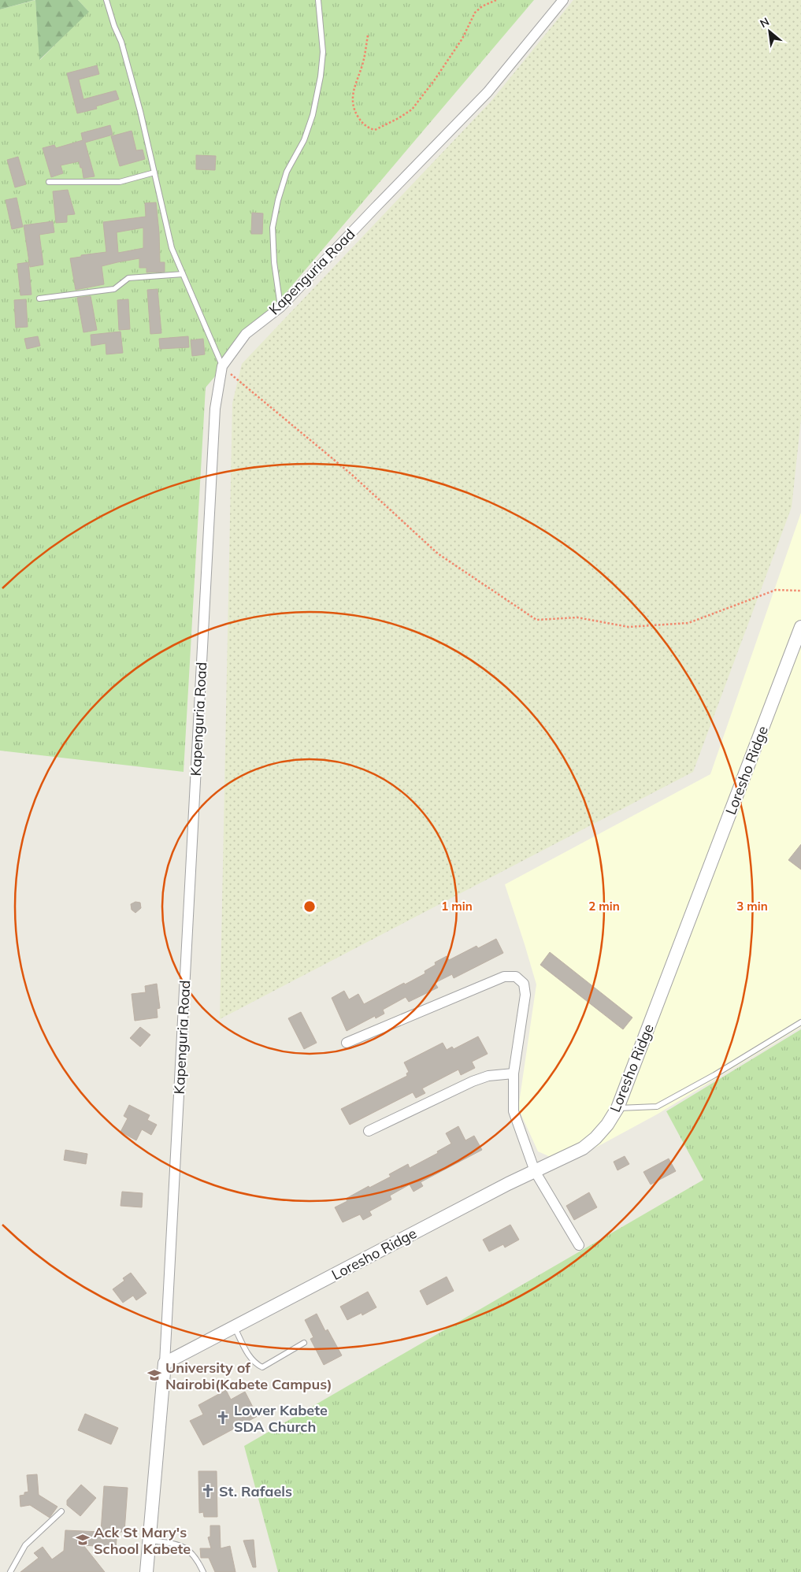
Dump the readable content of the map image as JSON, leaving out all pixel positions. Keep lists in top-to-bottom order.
{
  "streets": {
    "street": ["Kapenguria Road", "Loresho Ridge"]
  },
  "crossings": [
    ["Kapenguria Road", "Loresho Ridge"]
  ],
  "places": {
    "school or university": ["University of Nairobi(Kabete Campus)", "Ack St Mary's School Kabete"],
    "church": ["Lower Kabete SDA Church", "St. Rafaels"]
  },
  "north": "top left",
  "rings": ["1 min", "2 min", "3 min"]
}
